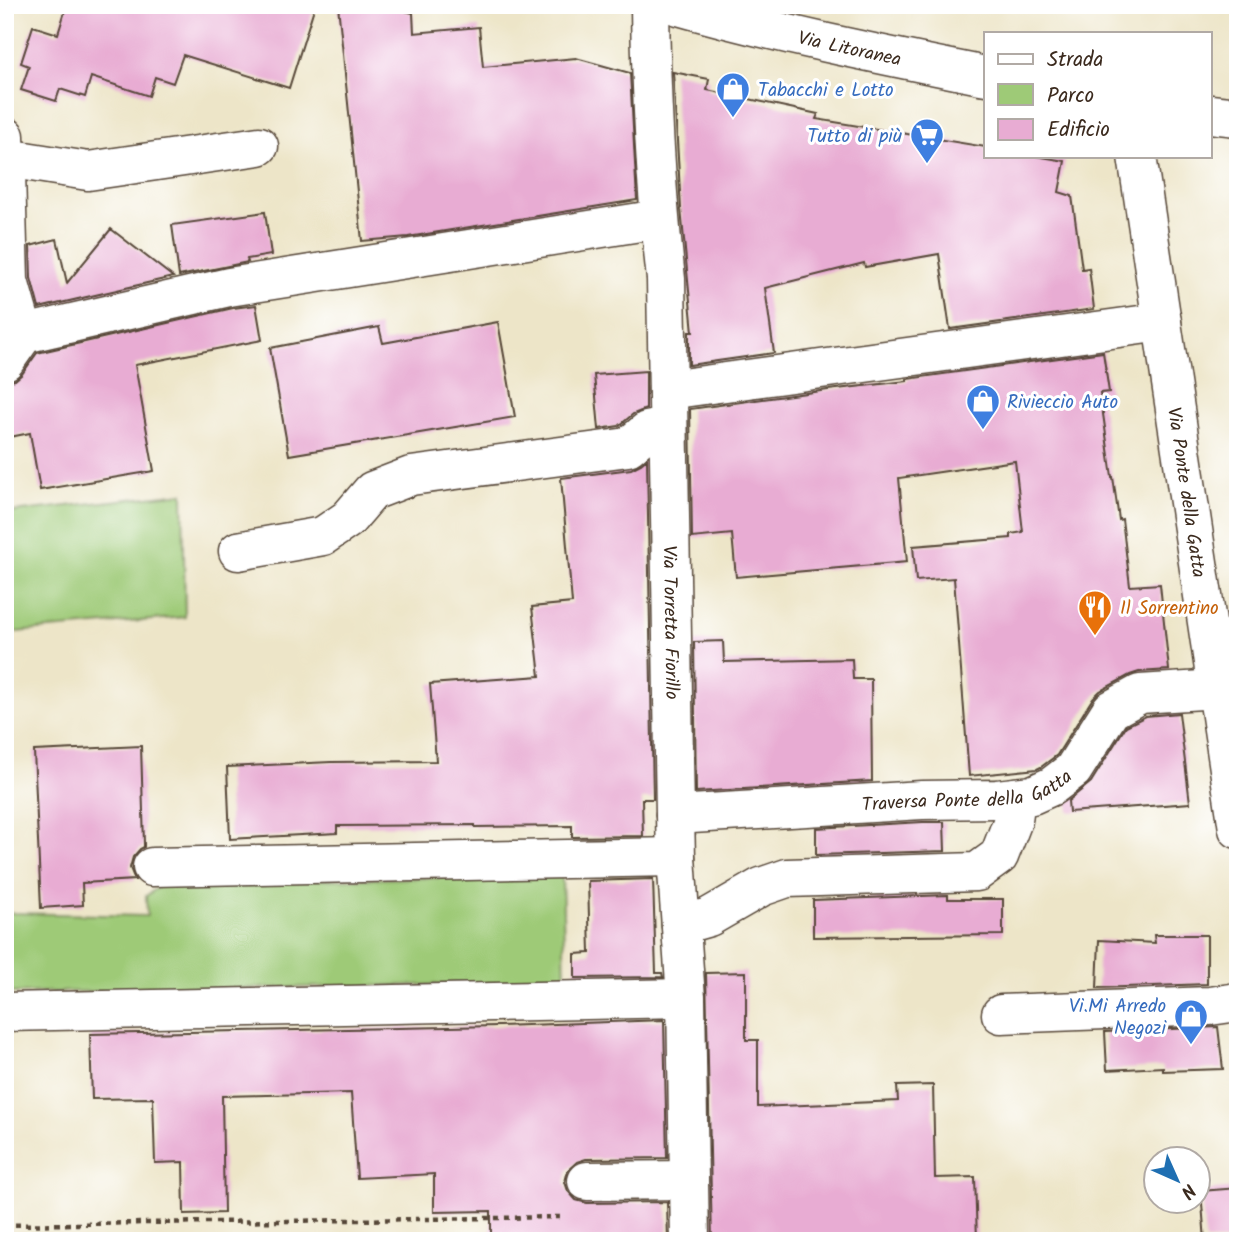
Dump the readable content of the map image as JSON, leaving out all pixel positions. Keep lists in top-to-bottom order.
{
  "streets": {
    "street": [
      "Via Litoranea",
      "Via Ponte della Gatta",
      "Via Torretta Fiorillo",
      "Traversa Ponte della Gatta"
    ]
  },
  "crossings": [
    ["Via Ponte della Gatta", "Traversa Ponte della Gatta"],
    ["Via Torretta Fiorillo", "Traversa Ponte della Gatta"]
  ],
  "places": {
    "shop": ["Tabacchi e Lotto", "Rivieccio Auto", "Vi.Mi Arredo Negozi"],
    "supermarket": ["Tutto di più"],
    "restaurant": ["Il Sorrentino"]
  },
  "legend": ["Strada", "Parco", "Edificio"],
  "north": "bottom right"
}
